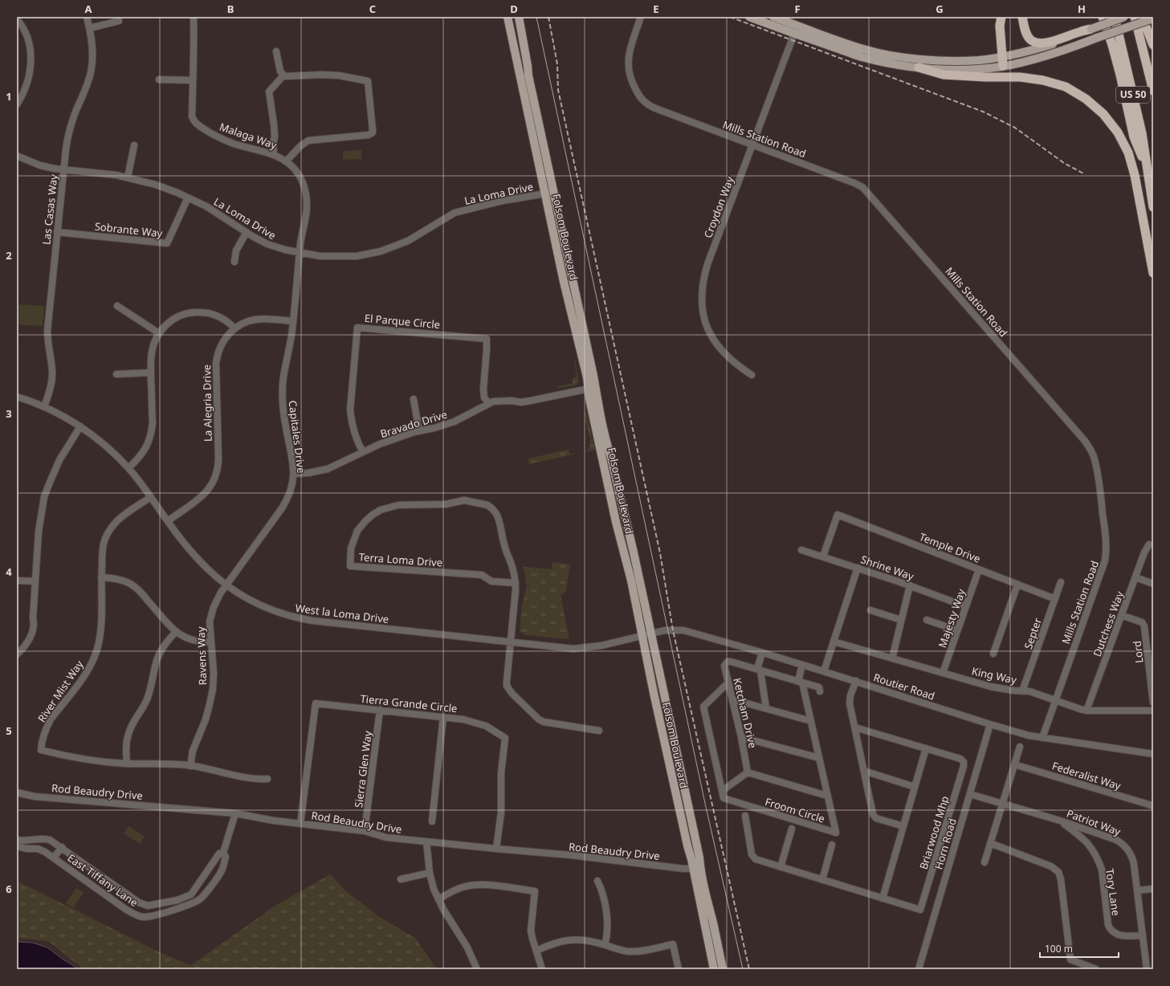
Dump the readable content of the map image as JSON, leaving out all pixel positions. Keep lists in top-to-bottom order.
{
  "streets": {
    "highway": ["US 50"],
    "main road": ["Folsom Boulevard"],
    "street": [
      "Malaga Way",
      "Mills Station Road",
      "La Loma Drive",
      "Croydon Way",
      "Las Casas Way",
      "Sobrante Way",
      "El Parque Circle",
      "La Alegria Drive",
      "Bravado Drive",
      "Capitales Drive",
      "Temple Drive",
      "Terra Loma Drive",
      "Shrine Way",
      "West la Loma Drive",
      "Majesty Way",
      "Dutchess Way",
      "Septer",
      "Lord",
      "Ravens Way",
      "King Way",
      "Routier Road",
      "River Mist Way",
      "Tierra Grande Circle",
      "Ketcham Drive",
      "Sierra Glen Way",
      "Federalist Way",
      "Rod Beaudry Drive",
      "Froom Circle",
      "Patriot Way",
      "Briarwood Mhp",
      "Horn Road",
      "East Tiffany Lane",
      "Tory Lane"
    ]
  },
  "crossings": [
    ["Malaga Way", "La Loma Drive"],
    ["Malaga Way", "Capitales Drive"],
    ["Mills Station Road", "Croydon Way"],
    ["Mills Station Road", "King Way"],
    ["Mills Station Road", "Routier Road"],
    ["La Loma Drive", "Las Casas Way"],
    ["La Loma Drive", "Sobrante Way"],
    ["La Loma Drive", "Folsom Boulevard"],
    ["La Loma Drive", "Capitales Drive"],
    ["Las Casas Way", "Sobrante Way"],
    ["Las Casas Way", "West la Loma Drive"],
    ["Folsom Boulevard", "Bravado Drive"],
    ["Folsom Boulevard", "West la Loma Drive"],
    ["Folsom Boulevard", "Routier Road"],
    ["Folsom Boulevard", "Rod Beaudry Drive"],
    ["El Parque Circle", "Bravado Drive"],
    ["La Alegria Drive", "Capitales Drive"],
    ["La Alegria Drive", "West la Loma Drive"],
    ["Bravado Drive", "Capitales Drive"],
    ["Capitales Drive", "West la Loma Drive"],
    ["Capitales Drive", "Ravens Way"],
    ["Temple Drive", "Shrine Way"],
    ["Temple Drive", "Majesty Way"],
    ["Temple Drive", "Septer"],
    ["Terra Loma Drive", "West la Loma Drive"],
    ["Shrine Way", "Majesty Way"],
    ["West la Loma Drive", "Ravens Way"],
    ["West la Loma Drive", "Routier Road"],
    ["West la Loma Drive", "River Mist Way"],
    ["Majesty Way", "King Way"],
    ["Dutchess Way", "Lord"],
    ["Dutchess Way", "King Way"],
    ["Septer", "King Way"],
    ["Ravens Way", "River Mist Way"],
    ["Routier Road", "Horn Road"],
    ["Tierra Grande Circle", "Sierra Glen Way"],
    ["Tierra Grande Circle", "Rod Beaudry Drive"],
    ["Sierra Glen Way", "Rod Beaudry Drive"],
    ["Rod Beaudry Drive", "East Tiffany Lane"],
    ["Patriot Way", "Horn Road"],
    ["Patriot Way", "Tory Lane"]
  ],
  "scale_bar": "100 m",
  "grid": {
    "columns": [
      "A",
      "B",
      "C",
      "D",
      "E",
      "F",
      "G",
      "H"
    ],
    "rows": [
      "1",
      "2",
      "3",
      "4",
      "5",
      "6"
    ]
  }
}
